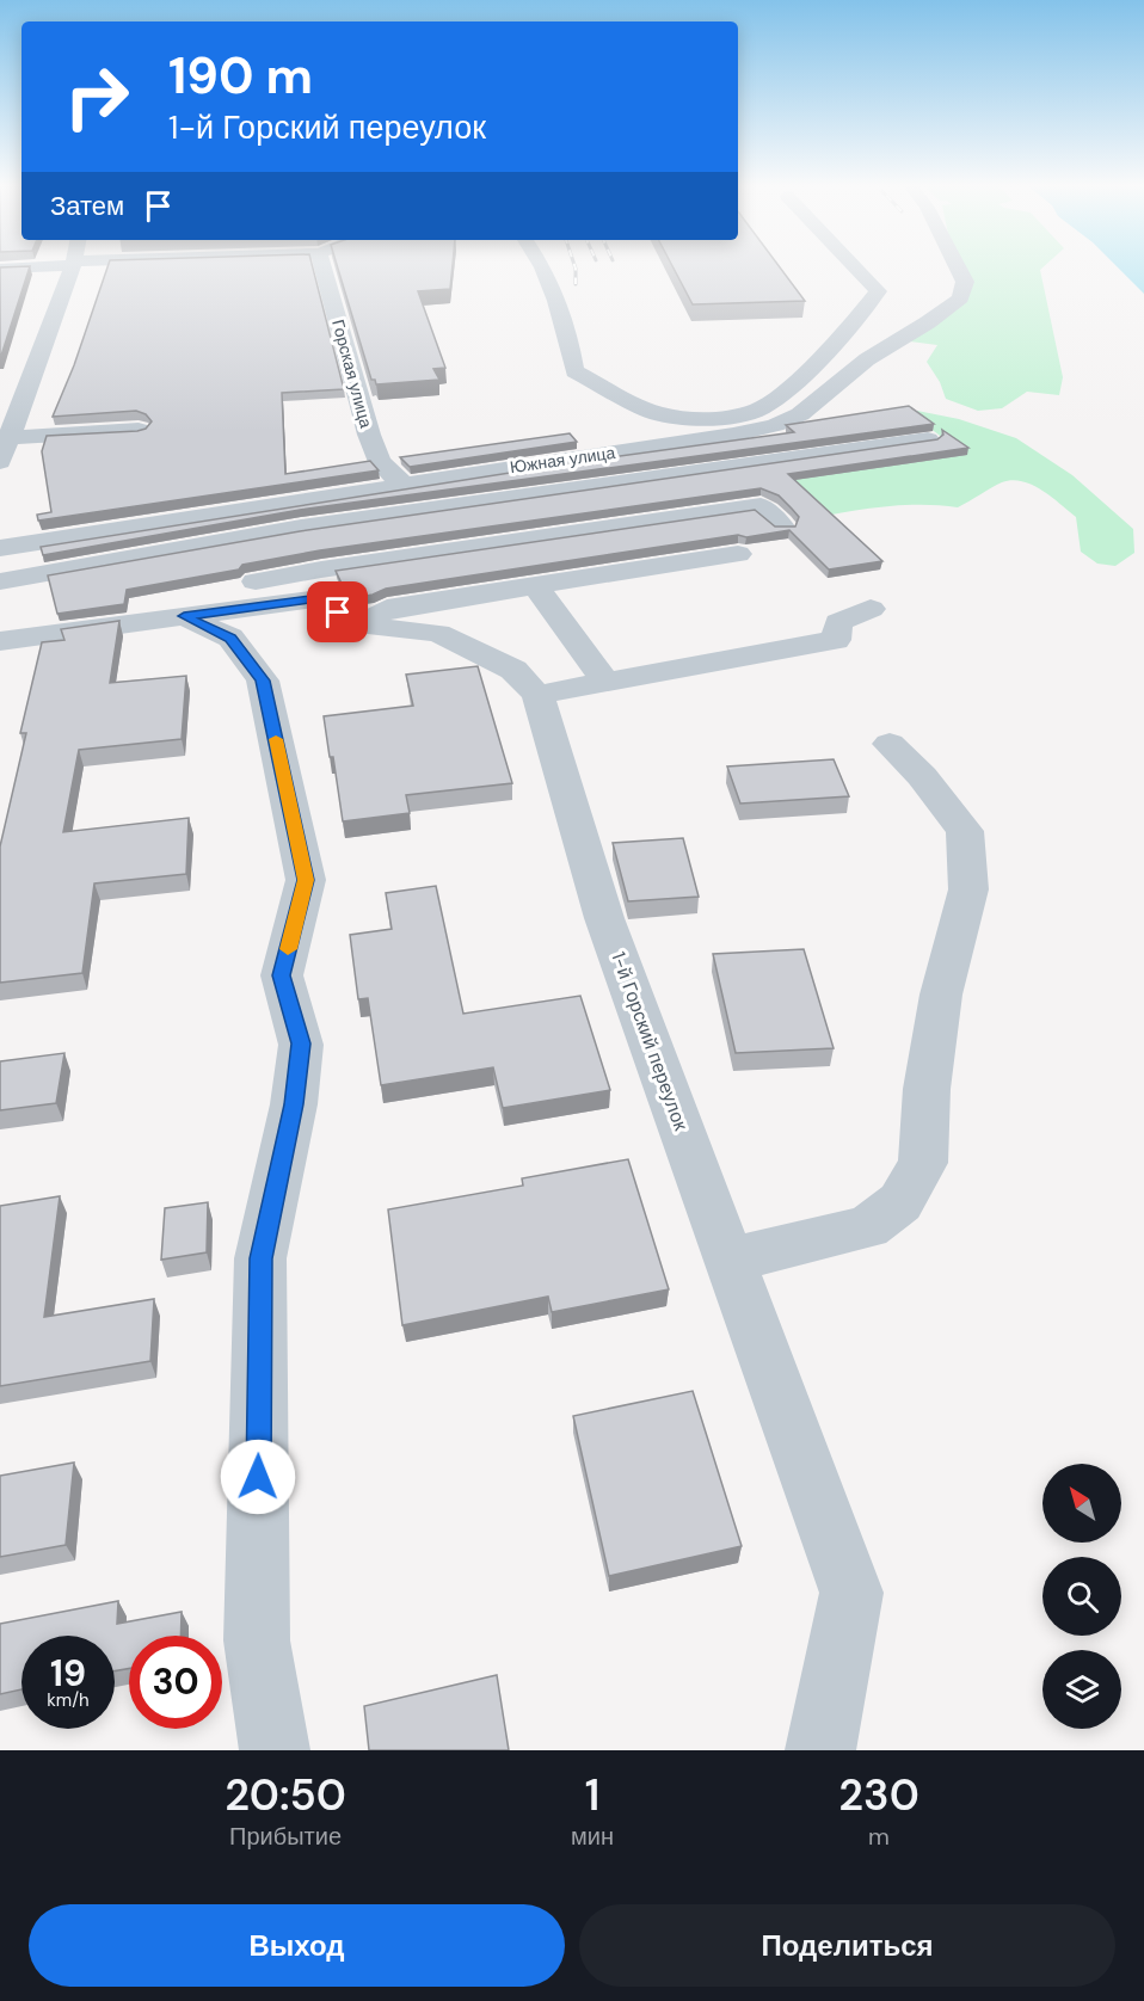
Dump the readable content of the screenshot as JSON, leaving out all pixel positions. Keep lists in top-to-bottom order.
{
  "streets": {
    "street": ["Горская улица", "Южная улица", "1-й Горский переулок"]
  },
  "north": "top left",
  "page": {
    "turn": ["190 m", "1-й Горский переулок"],
    "then": "Затем",
    "speed": "19 km/h",
    "limit": "30",
    "eta": [
      "20:50",
      "Прибытие",
      "1",
      "мин",
      "230",
      "m"
    ],
    "buttons": ["Выход", "Поделиться"]
  }
}
